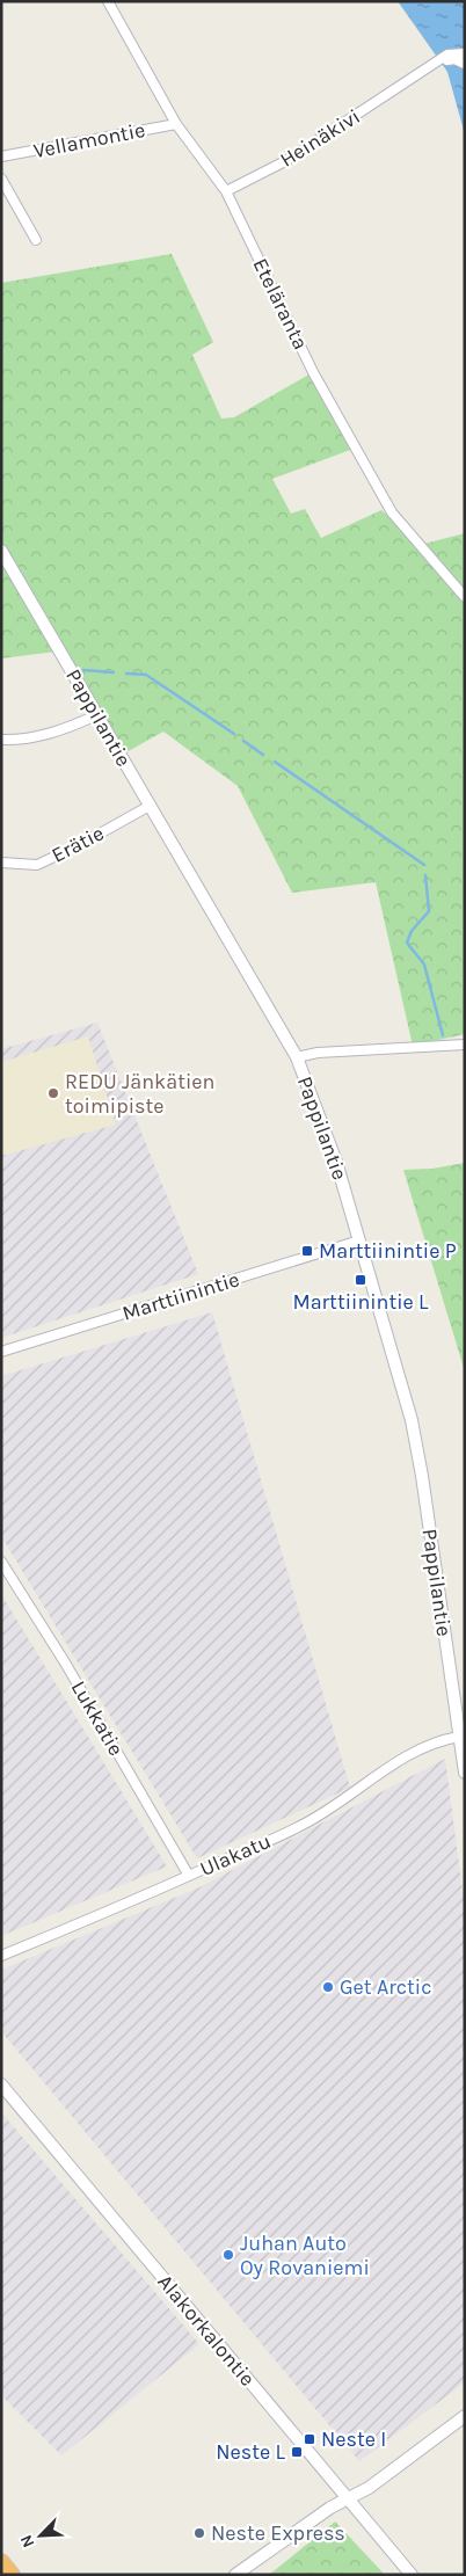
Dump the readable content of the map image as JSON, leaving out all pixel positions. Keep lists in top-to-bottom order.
{
  "streets": {
    "street": [
      "Heinäkivi",
      "Vellamontie",
      "Eteläranta",
      "Pappilantie",
      "Erätie",
      "Marttiinintie",
      "Lukkatie",
      "Ulakatu",
      "Alakorkalontie"
    ]
  },
  "crossings": [
    ["Heinäkivi", "Eteläranta"],
    ["Vellamontie", "Eteläranta"],
    ["Pappilantie", "Erätie"],
    ["Pappilantie", "Marttiinintie"],
    ["Pappilantie", "Ulakatu"],
    ["Lukkatie", "Ulakatu"]
  ],
  "places": {
    "other": [
      "REDU Jänkätien toimipiste",
      "Get Arctic",
      "Juhan Auto Oy Rovaniemi",
      "Neste Express"
    ],
    "transit": [
      "Marttiinintie P",
      "Marttiinintie L",
      "Neste I",
      "Neste L"
    ]
  },
  "north": "bottom left"
}
